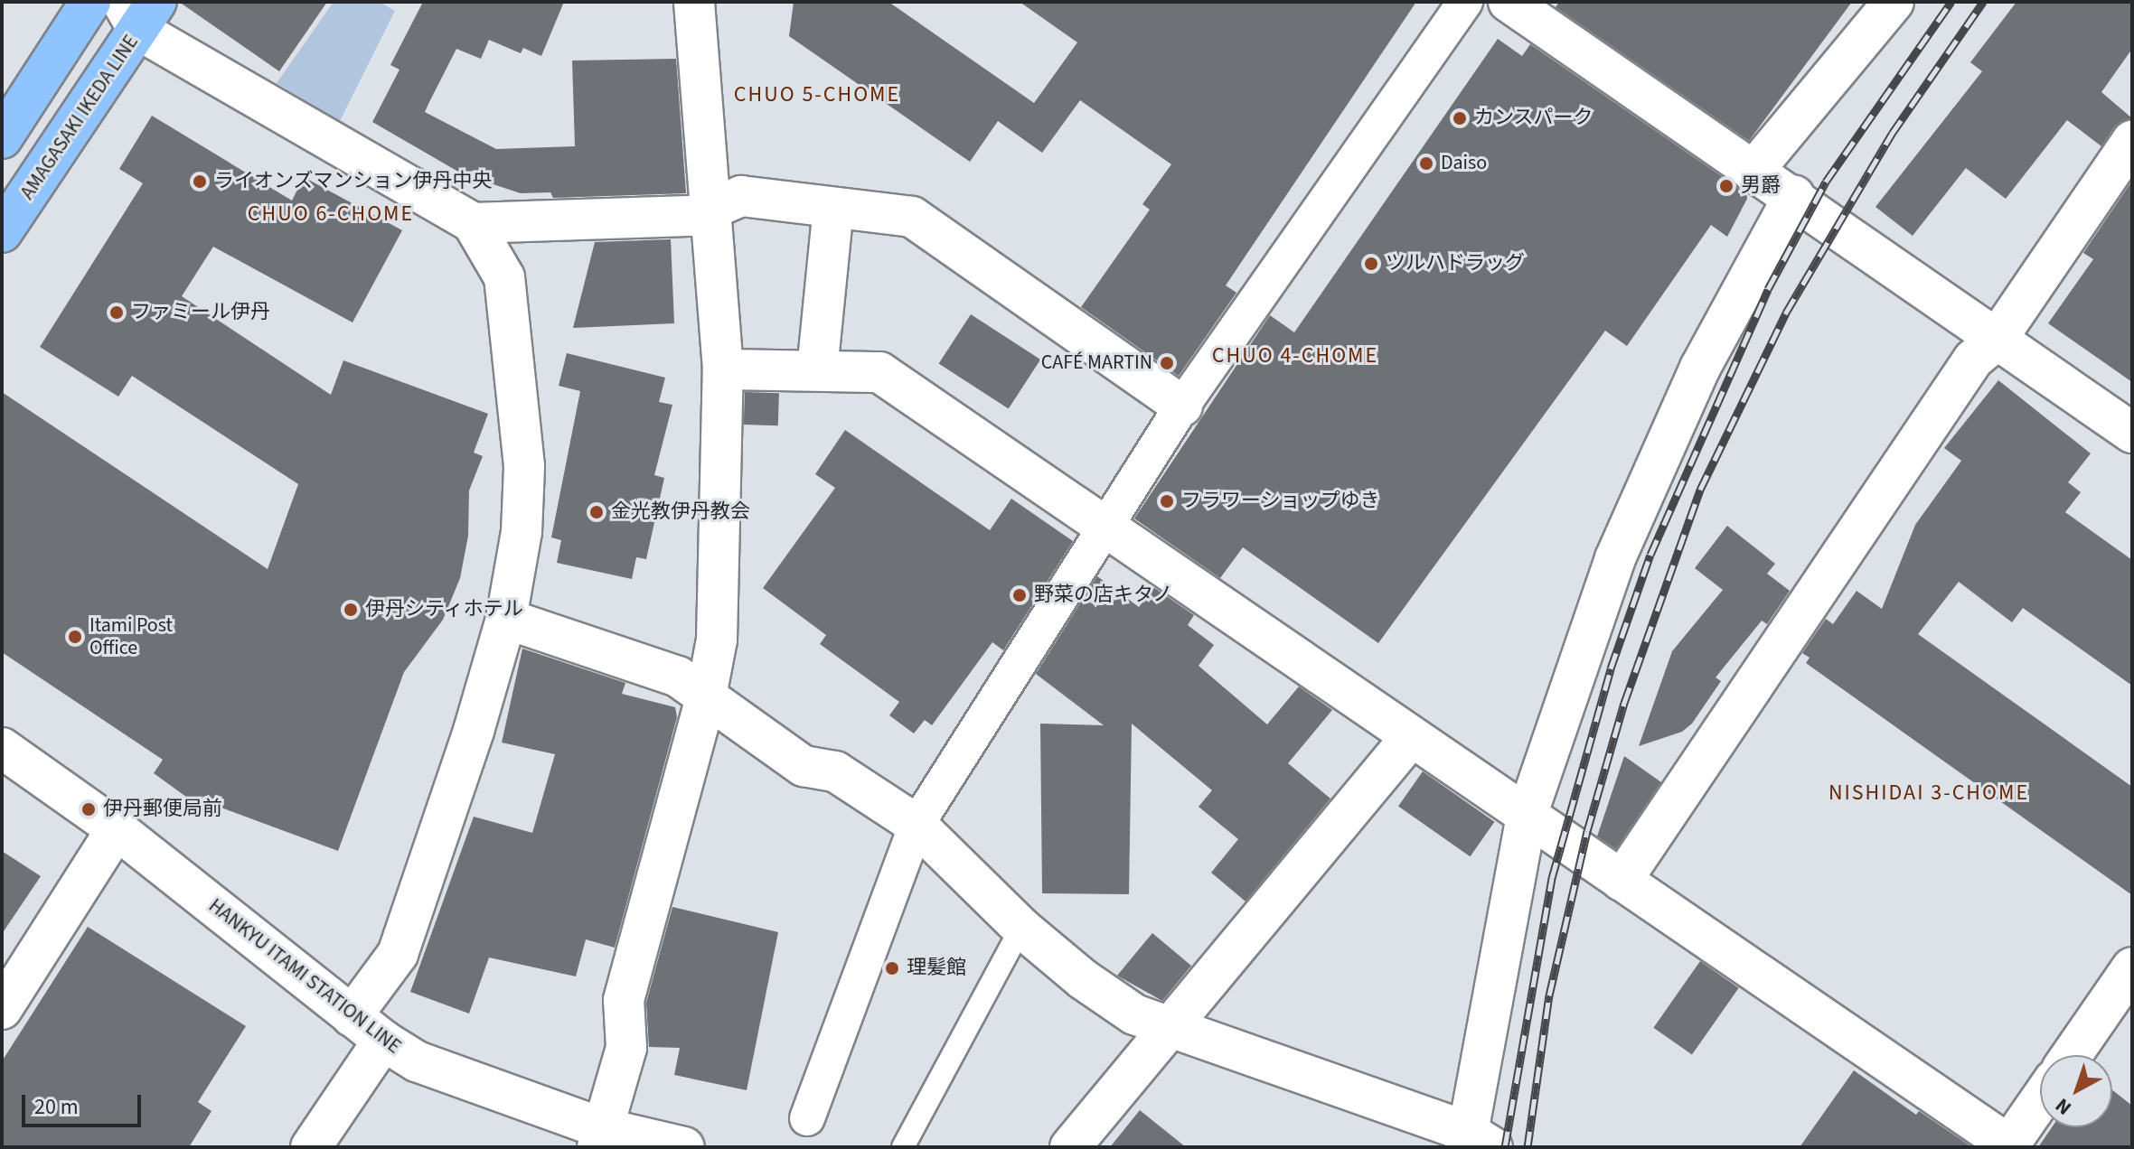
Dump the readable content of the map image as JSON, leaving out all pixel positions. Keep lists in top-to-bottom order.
{
  "streets": {
    "main road": ["AMAGASAKI IKEDA LINE"],
    "street": ["HANKYU ITAMI STATION LINE"]
  },
  "districts": [
    "CHUO 5-CHOME",
    "CHUO 6-CHOME",
    "CHUO 4-CHOME",
    "NISHIDAI 3-CHOME"
  ],
  "places": [
    "カンスパーク",
    "Daiso",
    "ライオンズマンション伊丹中央",
    "男爵",
    "ツルハドラッグ",
    "ファミール伊丹",
    "CAFÉ MARTIN",
    "フラワーショップゆき",
    "金光教伊丹教会",
    "野菜の店キタノ",
    "伊丹シティホテル",
    "Itami Post Office",
    "伊丹郵便局前",
    "理髪館"
  ],
  "scale_bar": "20 m",
  "north": "bottom left"
}
